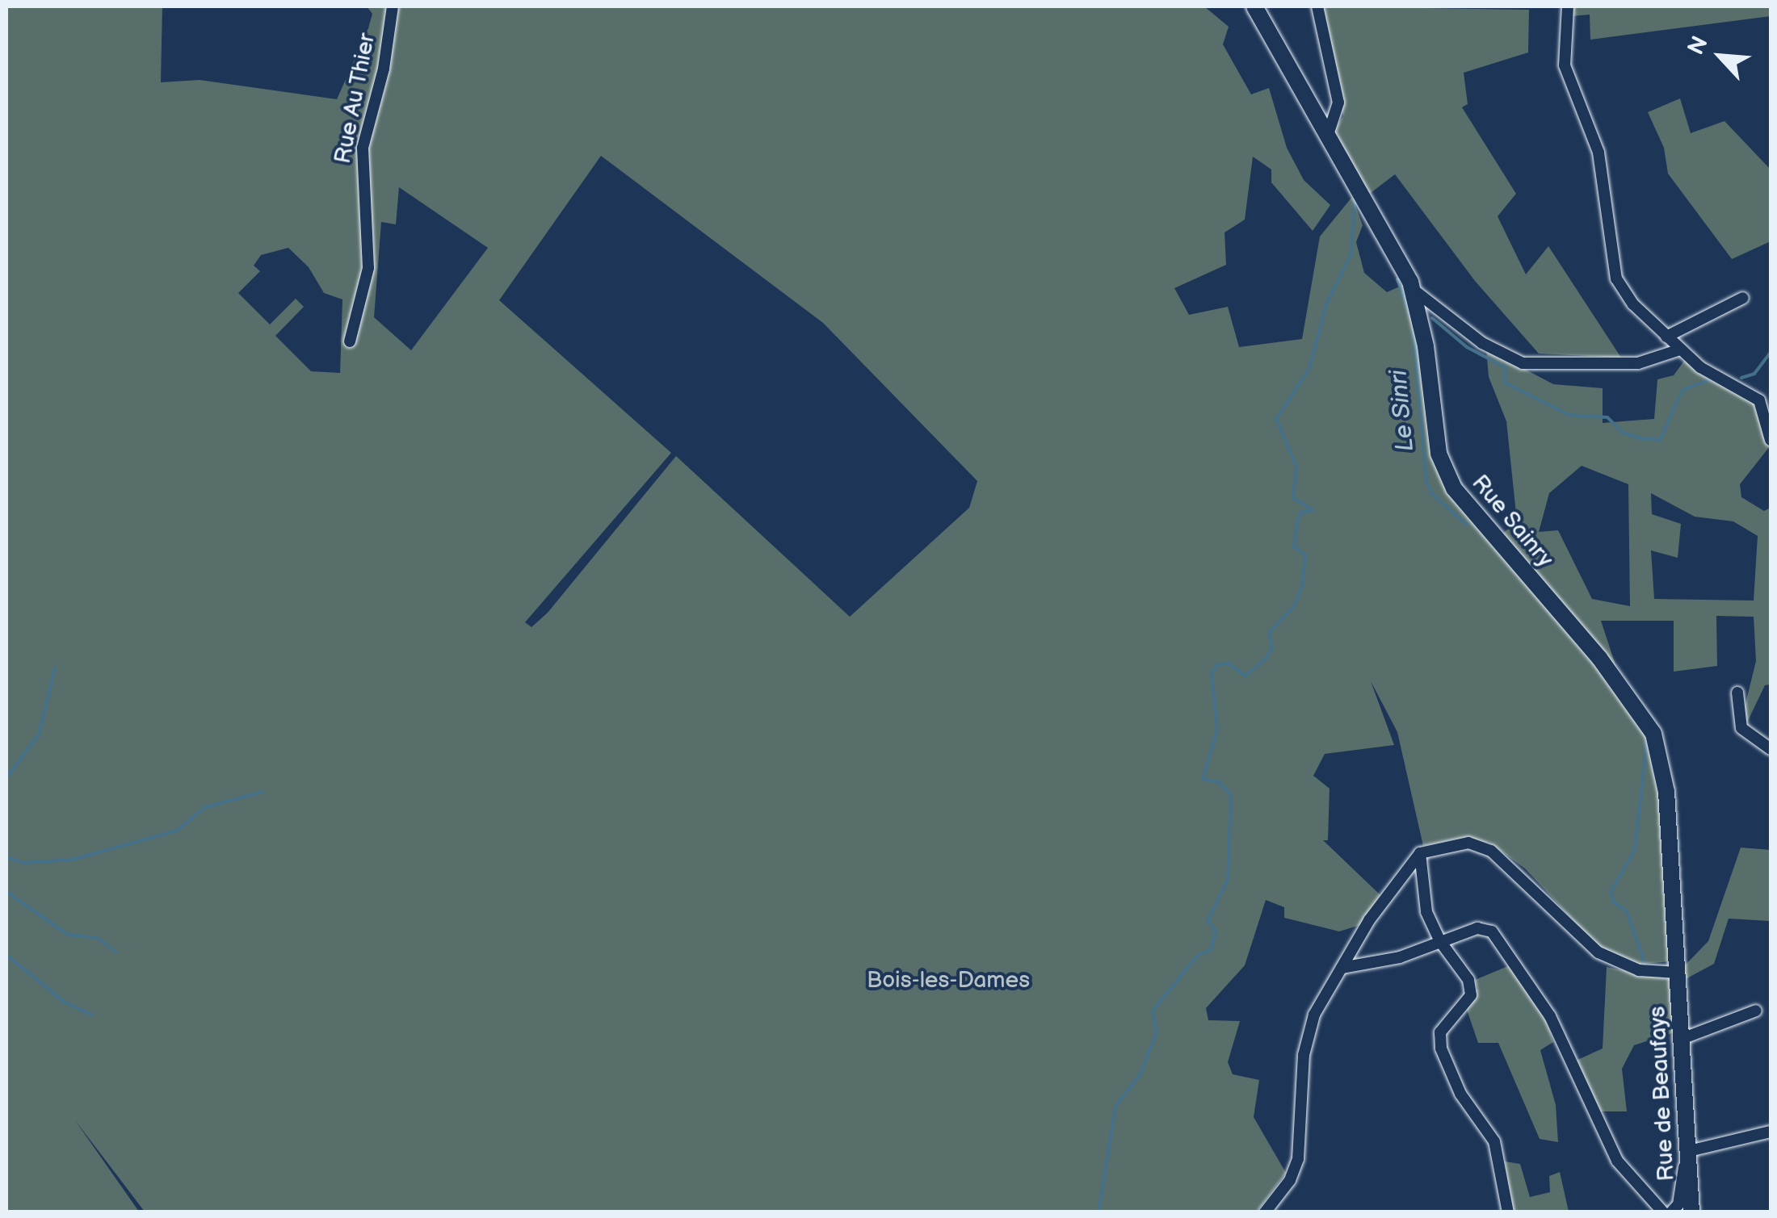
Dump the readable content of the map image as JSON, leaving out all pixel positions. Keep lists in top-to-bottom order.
{
  "streets": {
    "street": ["Rue Au Thier", "Rue Sainry", "Rue de Beaufays"]
  },
  "crossings": [
    ["Rue Sainry", "Rue de Beaufays"]
  ],
  "water": ["Le Sinri"],
  "parks": ["Bois-les-Dames"],
  "north": "top left"
}
